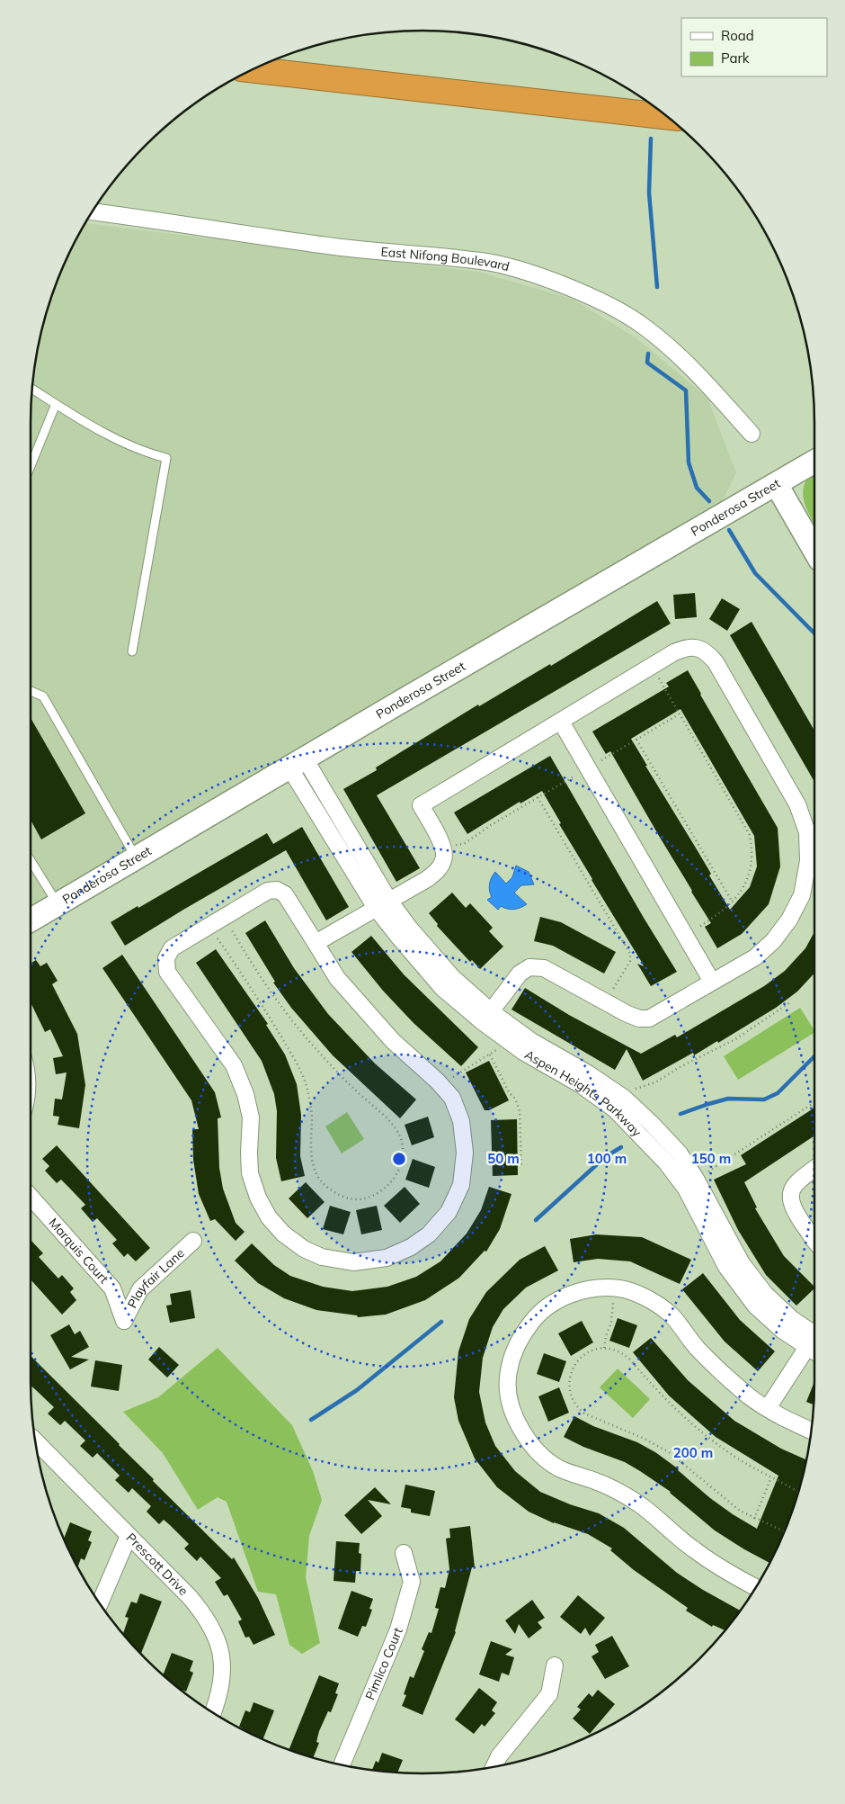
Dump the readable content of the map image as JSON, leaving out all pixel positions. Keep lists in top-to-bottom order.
{
  "streets": {
    "street": [
      "East Nifong Boulevard",
      "Ponderosa Street",
      "Aspen Heights Parkway",
      "Marquis Court",
      "Playfair Lane",
      "Prescott Drive",
      "Pimlico Court"
    ]
  },
  "crossings": [
    ["Ponderosa Street", "Aspen Heights Parkway"],
    ["Marquis Court", "Playfair Lane"]
  ],
  "legend": ["Road", "Park"],
  "rings": [
    "50 m",
    "100 m",
    "150 m",
    "200 m"
  ]
}
